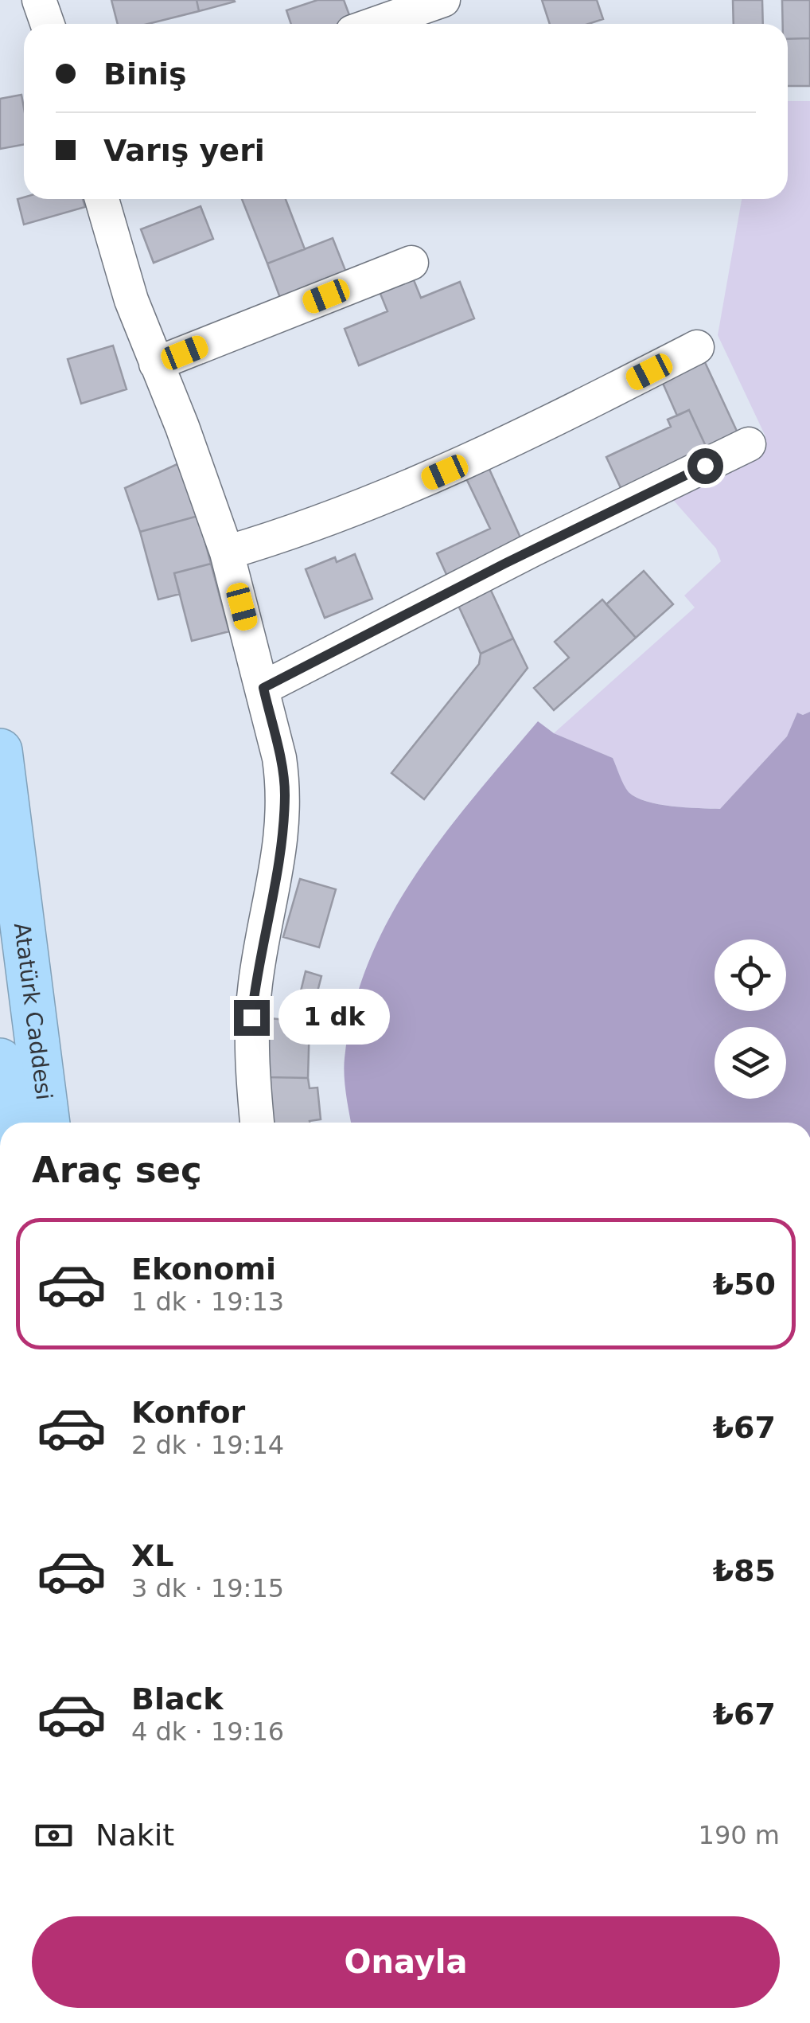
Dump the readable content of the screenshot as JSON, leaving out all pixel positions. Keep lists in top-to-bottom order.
{
  "streets": {
    "highway": ["Atatürk Caddesi"]
  },
  "page": {
    "banner": ["Biniş", "Varış yeri"],
    "bubble": "1 dk",
    "heading": "Araç seç",
    "list": [
      {
        "name": "Ekonomi",
        "note": "1 dk · 19:13",
        "value": "₺50"
      },
      {
        "name": "Konfor",
        "note": "2 dk · 19:14",
        "value": "₺67"
      },
      {
        "name": "XL",
        "note": "3 dk · 19:15",
        "value": "₺85"
      },
      {
        "name": "Black",
        "note": "4 dk · 19:16",
        "value": "₺67"
      }
    ],
    "pay": ["Nakit", "190 m"],
    "buttons": "Onayla"
  }
}
